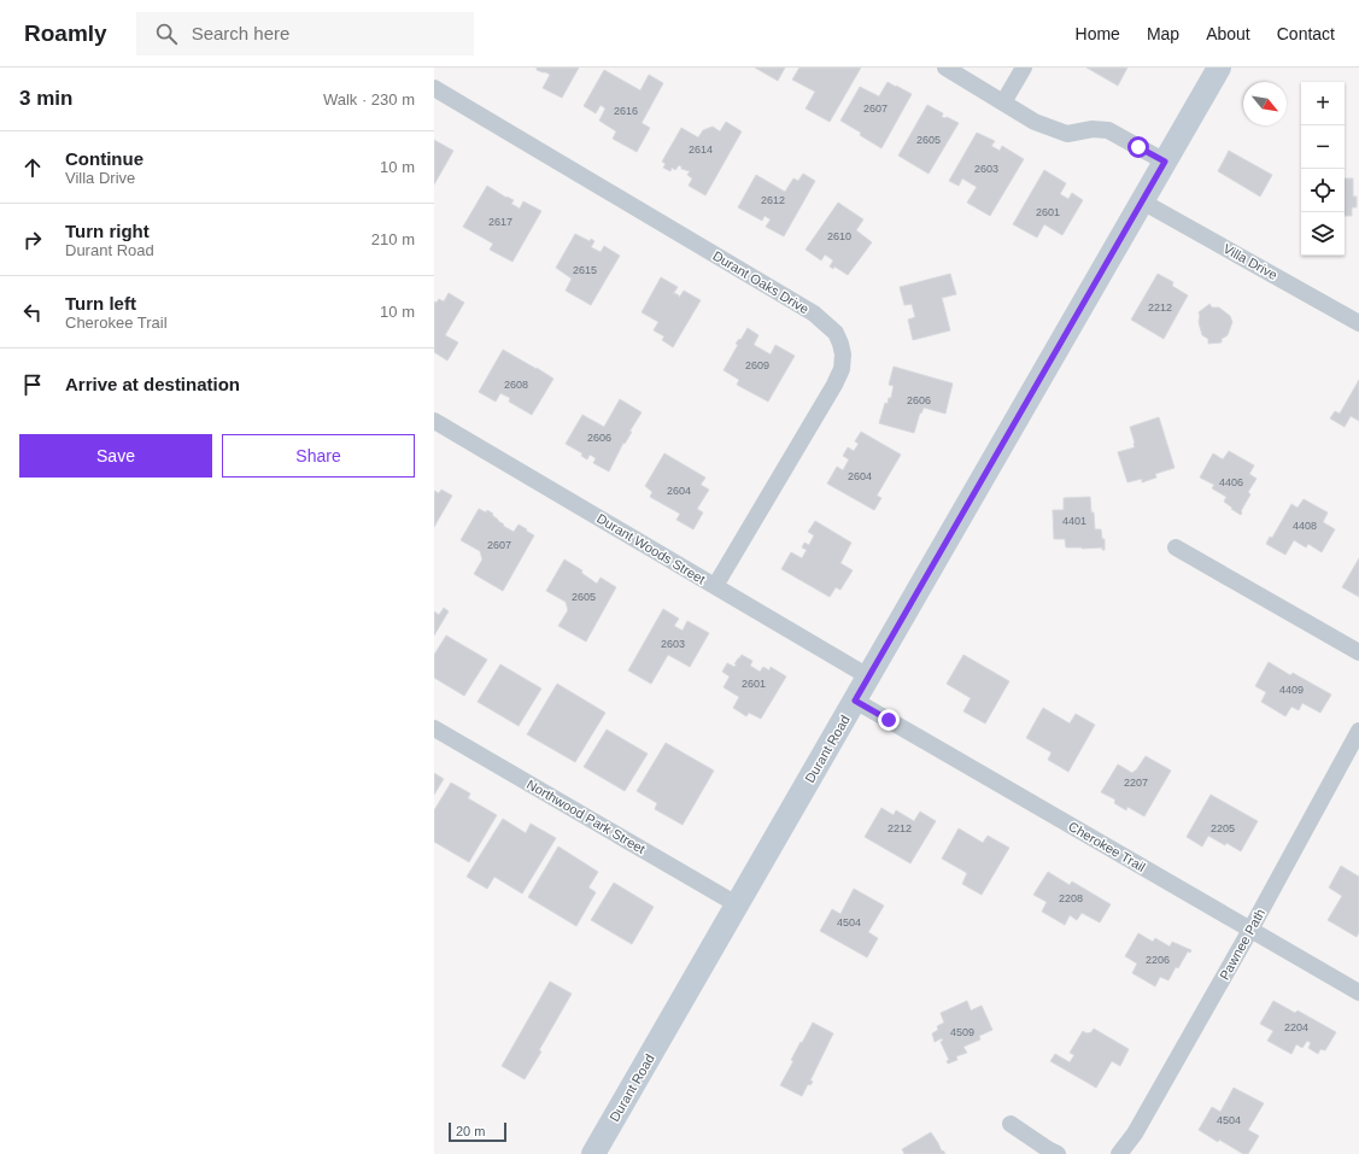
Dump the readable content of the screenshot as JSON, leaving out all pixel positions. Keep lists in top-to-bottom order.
{
  "streets": {
    "street": [
      "Villa Drive",
      "Durant Oaks Drive",
      "Durant Woods Street",
      "Durant Road",
      "Northwood Park Street",
      "Cherokee Trail",
      "Pawnee Path"
    ]
  },
  "crossings": [
    ["Villa Drive", "Durant Road"],
    ["Durant Oaks Drive", "Durant Woods Street"],
    ["Durant Woods Street", "Durant Road"],
    ["Durant Road", "Northwood Park Street"],
    ["Durant Road", "Cherokee Trail"],
    ["Cherokee Trail", "Pawnee Path"]
  ],
  "house_numbers": [
    "2607",
    "2616",
    "2605",
    "2614",
    "2603",
    "2612",
    "2601",
    "2617",
    "2610",
    "2615",
    "2212",
    "2609",
    "2608",
    "2606",
    "2606",
    "2604",
    "4406",
    "2604",
    "4401",
    "4408",
    "2607",
    "2605",
    "2603",
    "2601",
    "4409",
    "2207",
    "2212",
    "2205",
    "2208",
    "4504",
    "2206",
    "2204",
    "4509",
    "4504"
  ],
  "scale_bar": "20 m",
  "north": "bottom right",
  "page": {
    "header": "Roamly",
    "search": "Search here",
    "nav": [
      "Home",
      "Map",
      "About",
      "Contact"
    ],
    "heading": ["3 min", "Walk · 230 m"],
    "map_buttons": ["+", "−"],
    "list": [
      ["Continue", "Villa Drive", "10 m"],
      ["Turn right", "Durant Road", "210 m"],
      ["Turn left", "Cherokee Trail", "10 m"],
      "Arrive at destination"
    ],
    "buttons": ["Save", "Share"],
    "scale": "20 m"
  }
}
